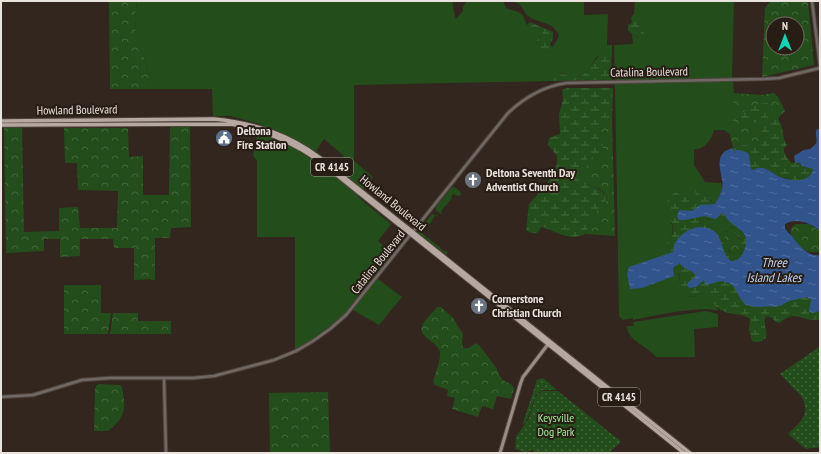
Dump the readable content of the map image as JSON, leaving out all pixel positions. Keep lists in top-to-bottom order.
{
  "streets": {
    "main road": ["Howland Boulevard", "CR 4145"],
    "street": ["Catalina Boulevard"]
  },
  "crossings": [
    ["Catalina Boulevard", "Howland Boulevard"]
  ],
  "water": ["Three Island Lakes"],
  "parks": ["Keysville Dog Park"],
  "places": {
    "public building": ["Deltona Fire Station"],
    "church": ["Deltona Seventh Day Adventist Church", "Cornerstone Christian Church"]
  },
  "north": "top"
}
